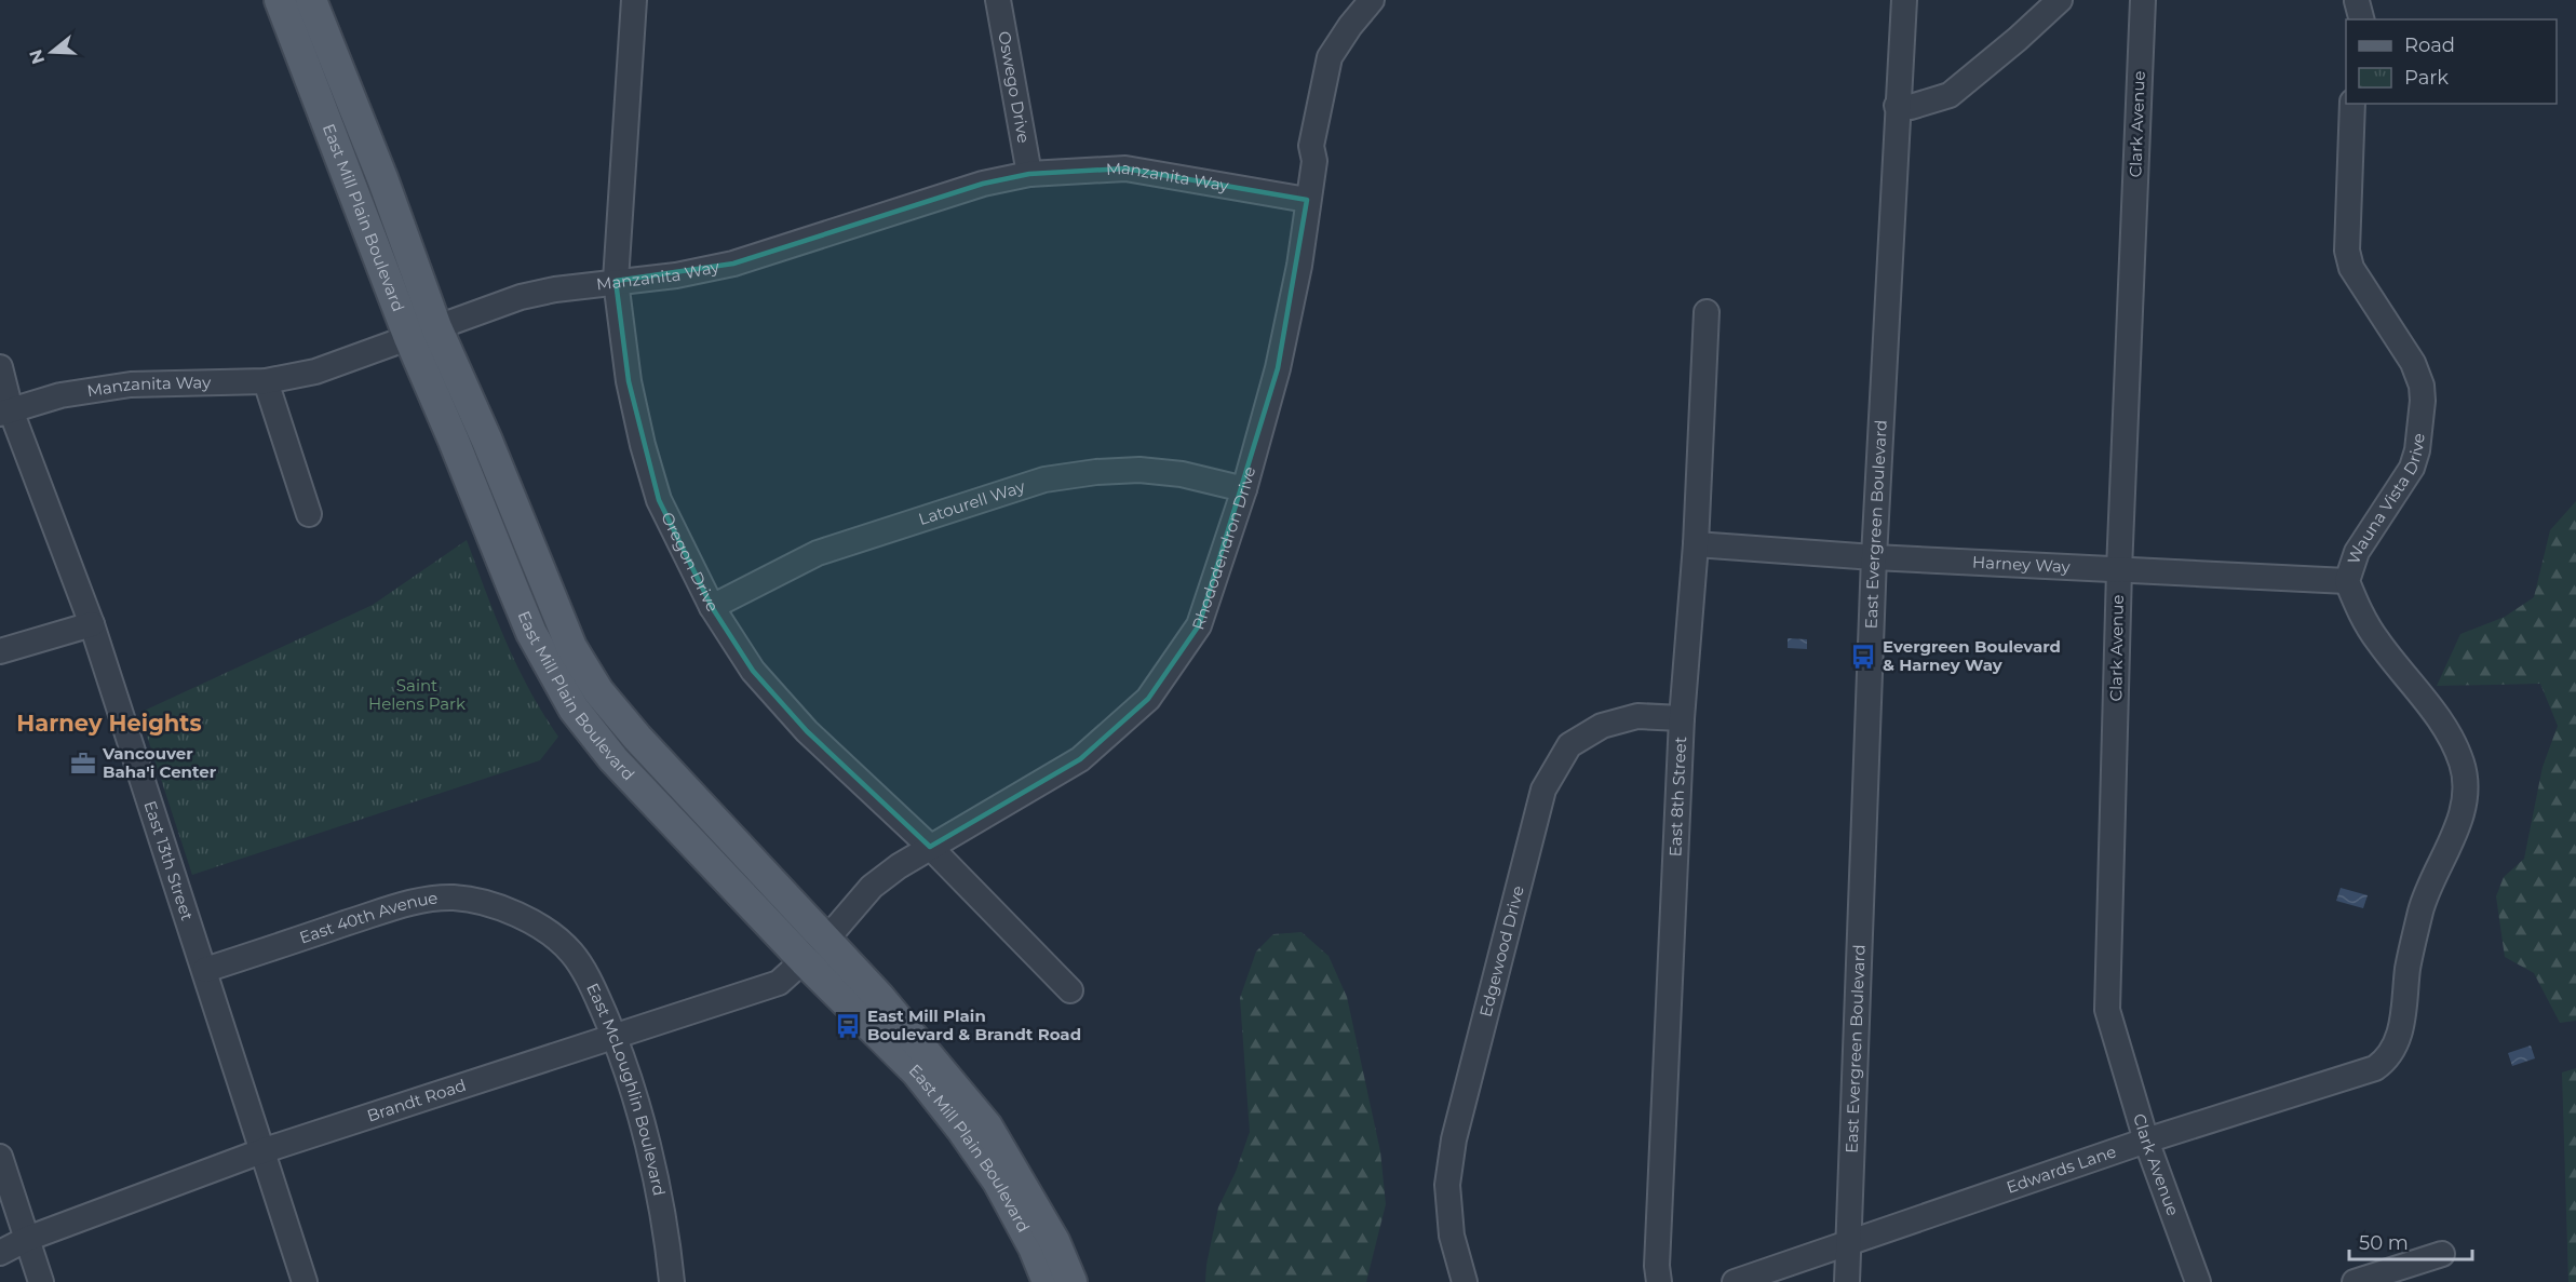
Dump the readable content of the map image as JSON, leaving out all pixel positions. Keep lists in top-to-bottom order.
{
  "streets": {
    "main road": ["East Mill Plain Boulevard"],
    "street": [
      "Oswego Drive",
      "Clark Avenue",
      "Manzanita Way",
      "Wauna Vista Drive",
      "Latourell Way",
      "East Evergreen Boulevard",
      "Rhododendron Drive",
      "Oregon Drive",
      "Harney Way",
      "East 8th Street",
      "East 13th Street",
      "East 40th Avenue",
      "Edgewood Drive",
      "East McLoughlin Boulevard",
      "Brandt Road",
      "Edwards Lane"
    ]
  },
  "crossings": [
    ["Oswego Drive", "Manzanita Way"],
    ["Clark Avenue", "Harney Way"],
    ["Clark Avenue", "Edwards Lane"],
    ["Manzanita Way", "East Mill Plain Boulevard"],
    ["Manzanita Way", "Rhododendron Drive"],
    ["Manzanita Way", "Oregon Drive"],
    ["Manzanita Way", "East 13th Street"],
    ["East Mill Plain Boulevard", "Rhododendron Drive"],
    ["East Mill Plain Boulevard", "Brandt Road"],
    ["Wauna Vista Drive", "Harney Way"],
    ["Wauna Vista Drive", "Edwards Lane"],
    ["Latourell Way", "Rhododendron Drive"],
    ["Latourell Way", "Oregon Drive"],
    ["East Evergreen Boulevard", "Harney Way"],
    ["East Evergreen Boulevard", "Edwards Lane"],
    ["Rhododendron Drive", "Oregon Drive"],
    ["Rhododendron Drive", "Brandt Road"],
    ["Harney Way", "East 8th Street"],
    ["East 8th Street", "Edgewood Drive"],
    ["East 13th Street", "East 40th Avenue"],
    ["East 13th Street", "Brandt Road"],
    ["East 40th Avenue", "East McLoughlin Boulevard"],
    ["East McLoughlin Boulevard", "Brandt Road"]
  ],
  "districts": ["Harney Heights"],
  "parks": ["Saint Helens Park"],
  "places": {
    "bus stop": ["Evergreen Boulevard & Harney Way", "East Mill Plain Boulevard & Brandt Road"],
    "office": ["Vancouver Baha'i Center"]
  },
  "legend": ["Road", "Park"],
  "scale_bar": "50 m",
  "north": "left"
}
